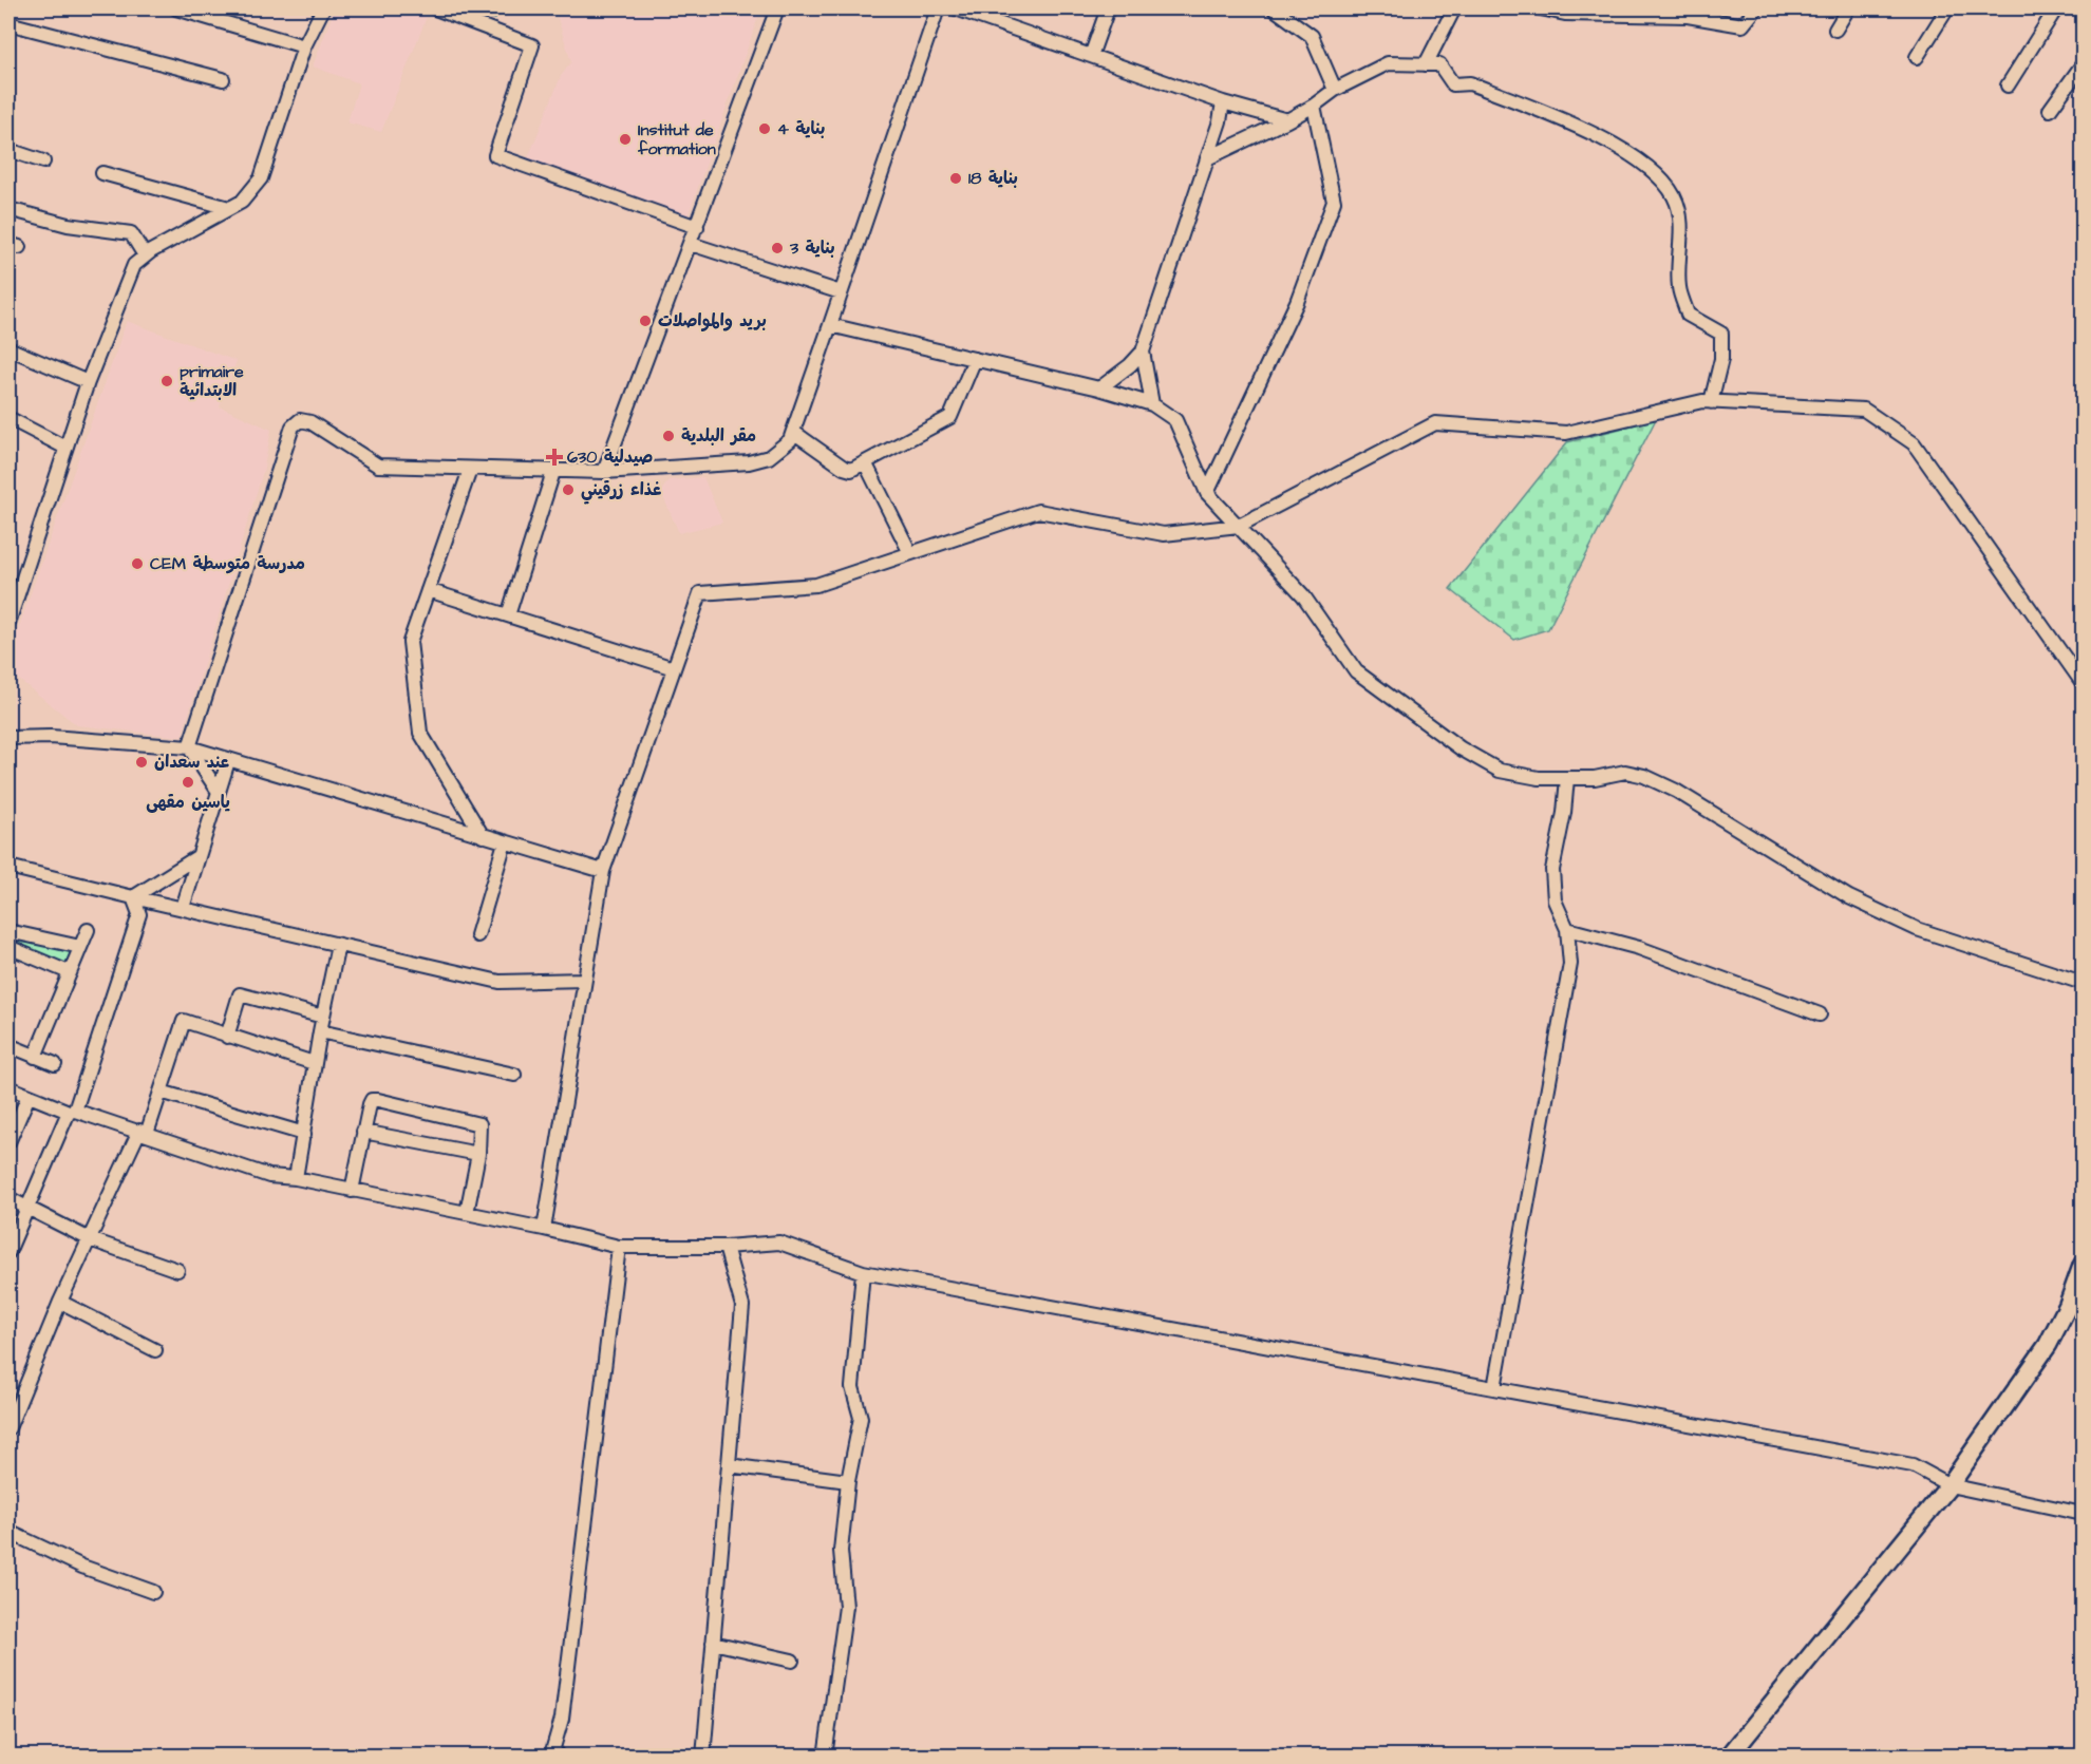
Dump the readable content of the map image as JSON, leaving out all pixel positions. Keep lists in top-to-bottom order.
{
  "places": {
    "other": [
      "بناية 4",
      "Institut de formation",
      "بناية 18",
      "بناية 3",
      "بريد والمواصلات",
      "primaire الابتدائية",
      "مقر البلدية",
      "غذاء زرقيني",
      "CEM مدرسة متوسطة",
      "عند سعدان",
      "ياسين مقهى"
    ],
    "health": ["صيدلية 630"]
  }
}
